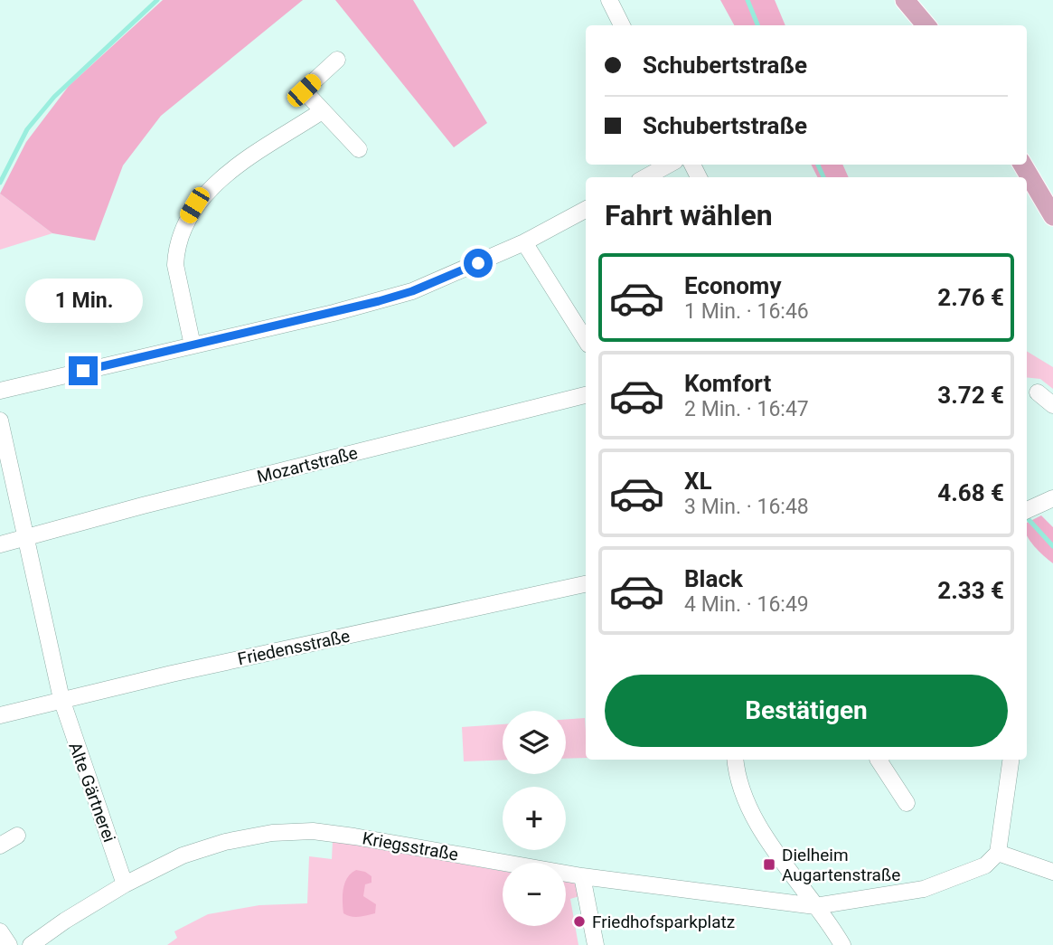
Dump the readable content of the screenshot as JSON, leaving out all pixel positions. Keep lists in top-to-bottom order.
{
  "streets": {
    "street": [
      "Mozartstraße",
      "Friedensstraße",
      "Alte Gärtnerei",
      "Kriegsstraße"
    ]
  },
  "crossings": [
    ["Friedensstraße", "Alte Gärtnerei"],
    ["Alte Gärtnerei", "Kriegsstraße"]
  ],
  "places": {
    "transit": ["Dielheim Augartenstraße"],
    "other": ["Friedhofsparkplatz"]
  },
  "page": {
    "banner": ["Schubertstraße", "Schubertstraße"],
    "heading": "Fahrt wählen",
    "list": [
      {
        "name": "Economy",
        "note": "1 Min. · 16:46",
        "value": "2.76 €"
      },
      {
        "name": "Komfort",
        "note": "2 Min. · 16:47",
        "value": "3.72 €"
      },
      {
        "name": "XL",
        "note": "3 Min. · 16:48",
        "value": "4.68 €"
      },
      {
        "name": "Black",
        "note": "4 Min. · 16:49",
        "value": "2.33 €"
      }
    ],
    "bubble": "1 Min.",
    "buttons": "Bestätigen",
    "map_buttons": ["+", "−"]
  }
}
